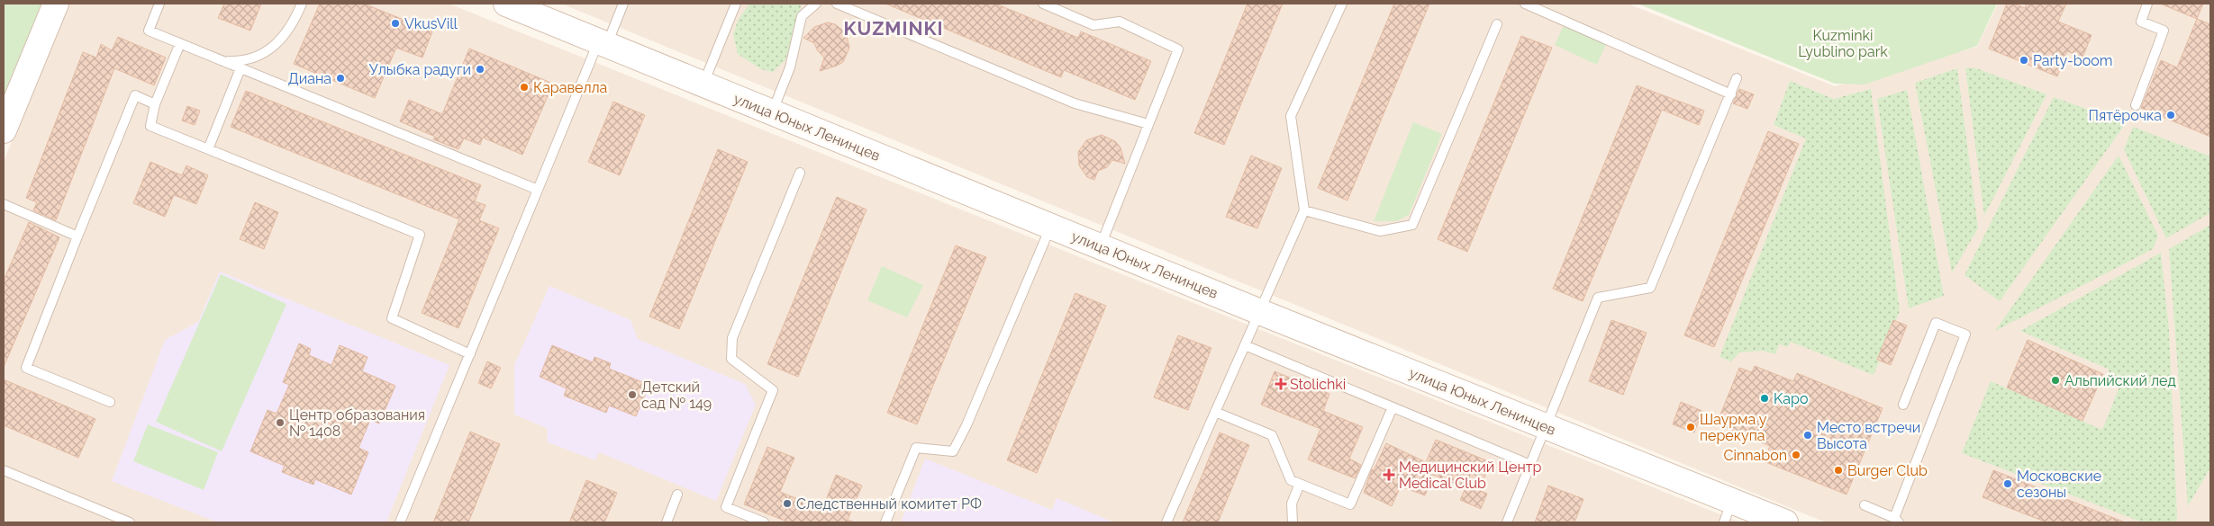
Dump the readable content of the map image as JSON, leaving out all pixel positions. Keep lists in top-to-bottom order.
{
  "streets": {
    "main road": ["улица Юных Ленинцев"]
  },
  "districts": ["KUZMINKI"],
  "parks": ["Kuzminki Lyublino park"],
  "places": {
    "other": [
      "VkusVill",
      "Party-boom",
      "Улыбка радуги",
      "Диана",
      "Каравелла",
      "Пятёрочка",
      "Альпийский лед",
      "Детский сад № 149",
      "Kapo",
      "Центр образования № 1408",
      "Шаурма у перекупа",
      "Место встречи Высота",
      "Cinnabon",
      "Burger Club",
      "Московские сезоны",
      "Следственный комитет РФ"
    ],
    "health": ["Stolichki", "Медицинский Центр Medical Club"]
  }
}
